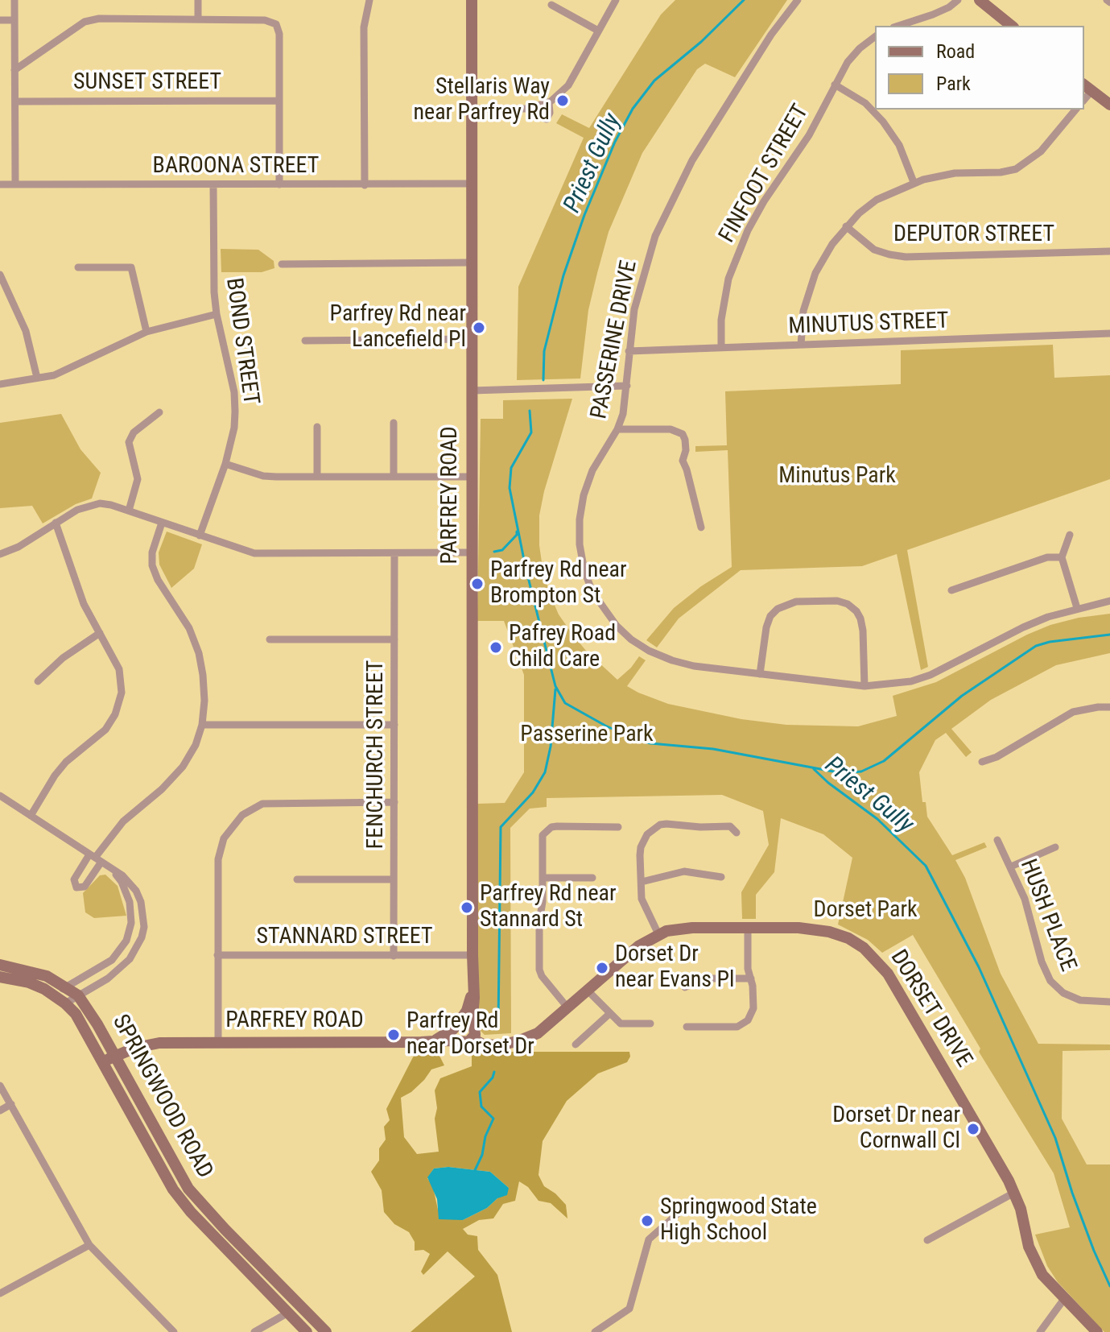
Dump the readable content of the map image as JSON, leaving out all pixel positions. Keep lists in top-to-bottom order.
{
  "streets": {
    "main road": ["PARFREY ROAD", "DORSET DRIVE", "SPRINGWOOD ROAD"],
    "street": [
      "SUNSET STREET",
      "BAROONA STREET",
      "FINFOOT STREET",
      "DEPUTOR STREET",
      "MINUTUS STREET",
      "PASSERINE DRIVE",
      "BOND STREET",
      "FENCHURCH STREET",
      "HUSH PLACE",
      "STANNARD STREET"
    ]
  },
  "crossings": [
    ["BAROONA STREET", "BOND STREET"],
    ["BAROONA STREET", "PARFREY ROAD"],
    ["FINFOOT STREET", "MINUTUS STREET"],
    ["MINUTUS STREET", "PASSERINE DRIVE"],
    ["PARFREY ROAD", "STANNARD STREET"],
    ["PARFREY ROAD", "DORSET DRIVE"],
    ["PARFREY ROAD", "SPRINGWOOD ROAD"],
    ["FENCHURCH STREET", "STANNARD STREET"]
  ],
  "water": ["Priest Gully"],
  "parks": ["Minutus Park", "Passerine Park", "Dorset Park"],
  "places": [
    "Stellaris Way near Parfrey Rd",
    "Parfrey Rd near Lancefield Pl",
    "Parfrey Rd near Brompton St",
    "Pafrey Road Child Care",
    "Parfrey Rd near Stannard St",
    "Dorset Dr near Evans Pl",
    "Parfrey Rd near Dorset Dr",
    "Dorset Dr near Cornwall Cl",
    "Springwood State High School"
  ],
  "legend": ["Road", "Park"]
}
